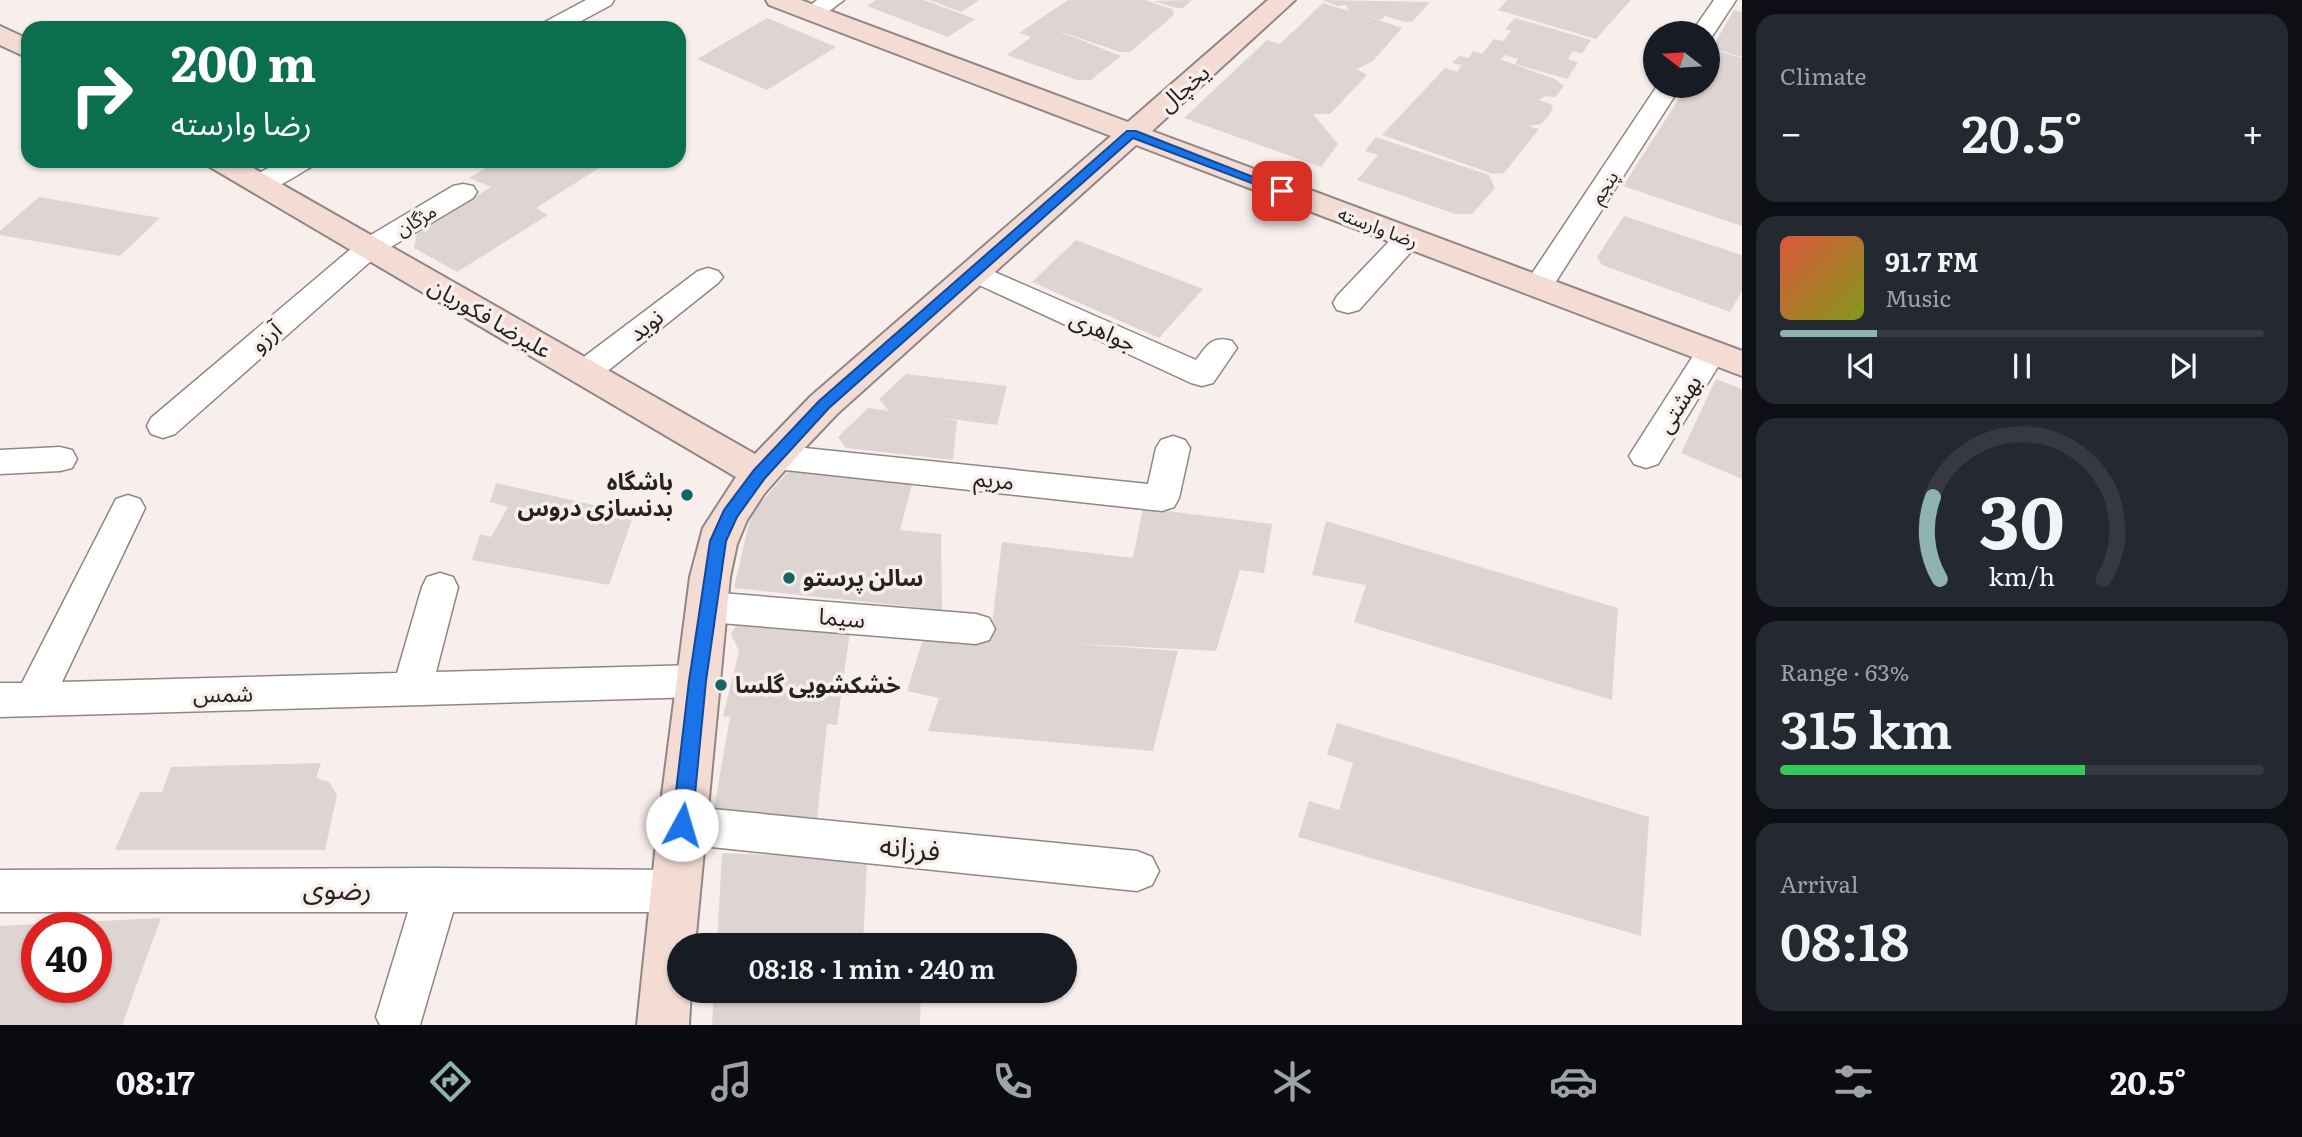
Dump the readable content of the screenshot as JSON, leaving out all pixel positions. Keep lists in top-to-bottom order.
{
  "streets": {
    "street": [
      "یخچال",
      "پنجم",
      "مژگان",
      "رضا وارسته",
      "علیرضا فکوریان",
      "نوید",
      "جواهری",
      "آرزو",
      "بهشتی",
      "مریم",
      "سیما",
      "شمس",
      "فرزانه",
      "رضوی"
    ]
  },
  "crossings": [
    ["یخچال", "رضا وارسته"],
    ["یخچال", "علیرضا فکوریان"],
    ["یخچال", "جواهری"],
    ["یخچال", "مریم"],
    ["یخچال", "سیما"],
    ["یخچال", "شمس"],
    ["یخچال", "فرزانه"],
    ["یخچال", "رضوی"],
    ["پنجم", "رضا وارسته"],
    ["مژگان", "علیرضا فکوریان"],
    ["مژگان", "آرزو"],
    ["رضا وارسته", "بهشتی"],
    ["علیرضا فکوریان", "نوید"],
    ["علیرضا فکوریان", "آرزو"],
    ["علیرضا فکوریان", "مریم"]
  ],
  "places": ["باشگاه بدنسازی دروس", "سالن پرستو", "خشکشویی گلسا"],
  "north": "left",
  "page": {
    "tile": [
      "Climate",
      ["Range · 63%", "315 km"],
      ["Arrival", "08:18"]
    ],
    "turn": ["200 m", "رضا وارسته"],
    "heat": ["−", "20.5°", "+"],
    "song": ["91.7 FM", "Music"],
    "limit": "40",
    "trip": "08:18 · 1 min · 240 m",
    "tabs": ["08:17", "20.5°"],
    "gauge": ["30", "km/h"]
  }
}
